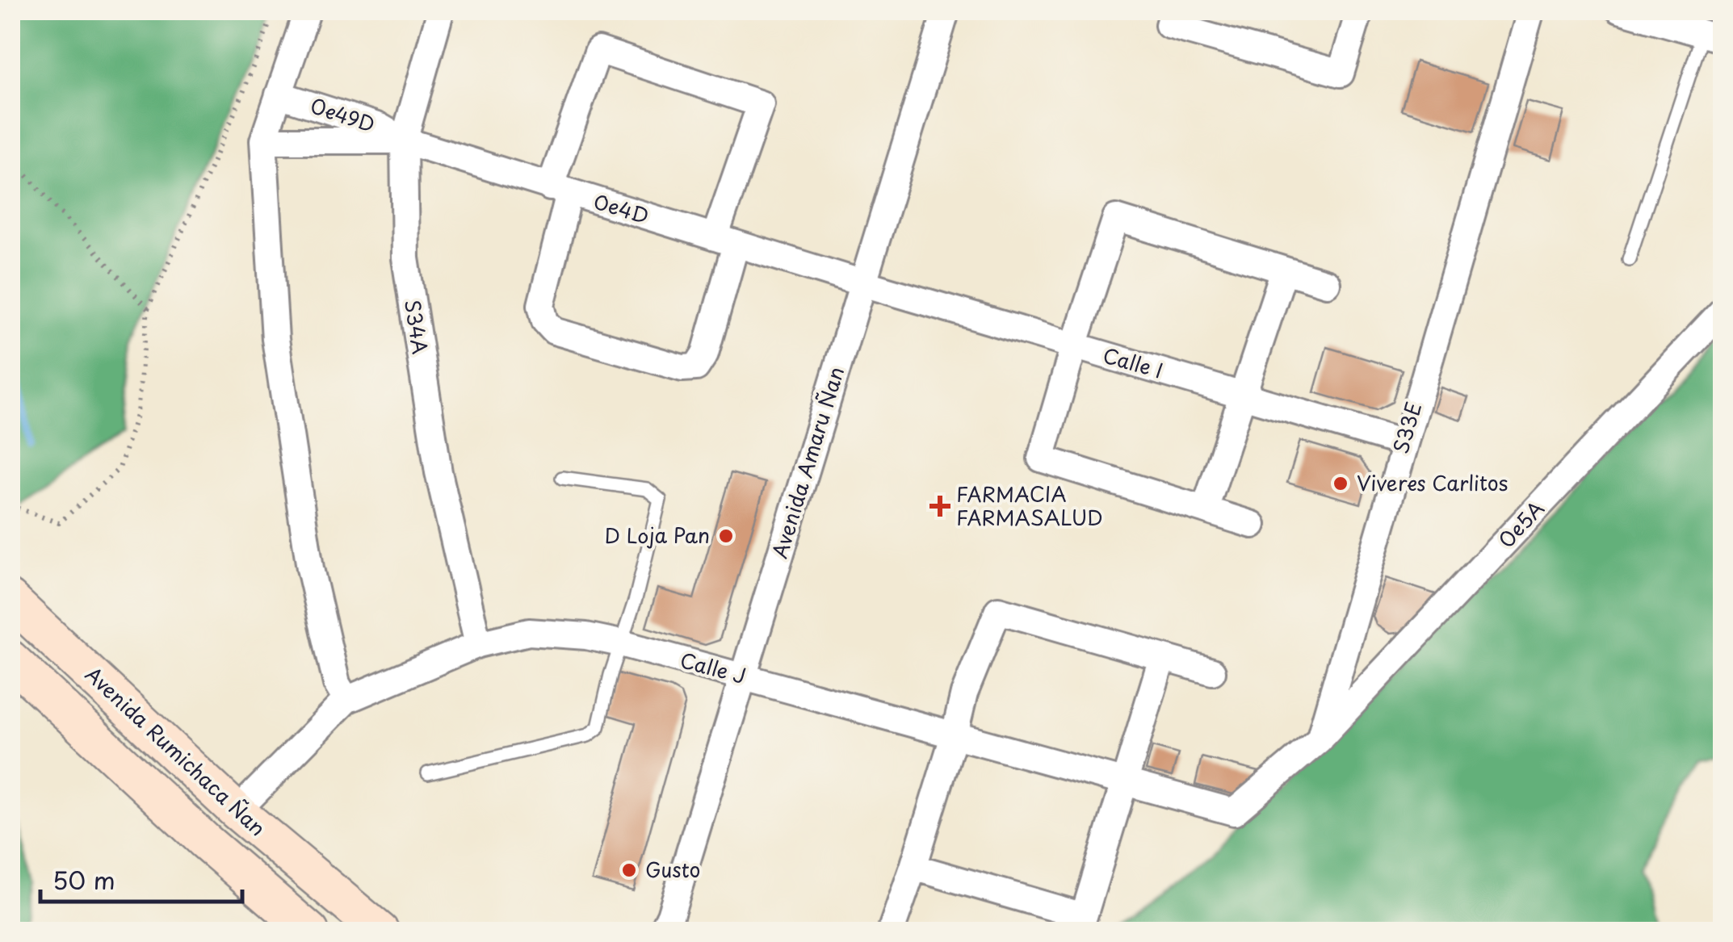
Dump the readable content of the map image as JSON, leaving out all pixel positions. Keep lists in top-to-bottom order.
{
  "streets": {
    "main road": ["Avenida Rumichaca Ñan"],
    "street": [
      "Oe49D",
      "Oe4D",
      "S34A",
      "Calle I",
      "S33E",
      "Avenida Amaru Ñan",
      "Oe5A",
      "Calle J"
    ]
  },
  "crossings": [
    ["Oe49D", "Oe4D"],
    ["Oe49D", "S34A"],
    ["Oe4D", "S34A"],
    ["Oe4D", "Calle I"],
    ["Oe4D", "Avenida Amaru Ñan"],
    ["S34A", "Calle J"],
    ["Calle I", "S33E"],
    ["Calle I", "Avenida Amaru Ñan"],
    ["S33E", "Oe5A"],
    ["S33E", "Calle J"],
    ["Avenida Amaru Ñan", "Calle J"],
    ["Oe5A", "Calle J"],
    ["Calle J", "Avenida Rumichaca Ñan"]
  ],
  "places": {
    "other": ["Viveres Carlitos", "D Loja Pan", "Gusto"],
    "health": ["FARMACIA FARMASALUD"]
  },
  "scale_bar": "50 m"
}
